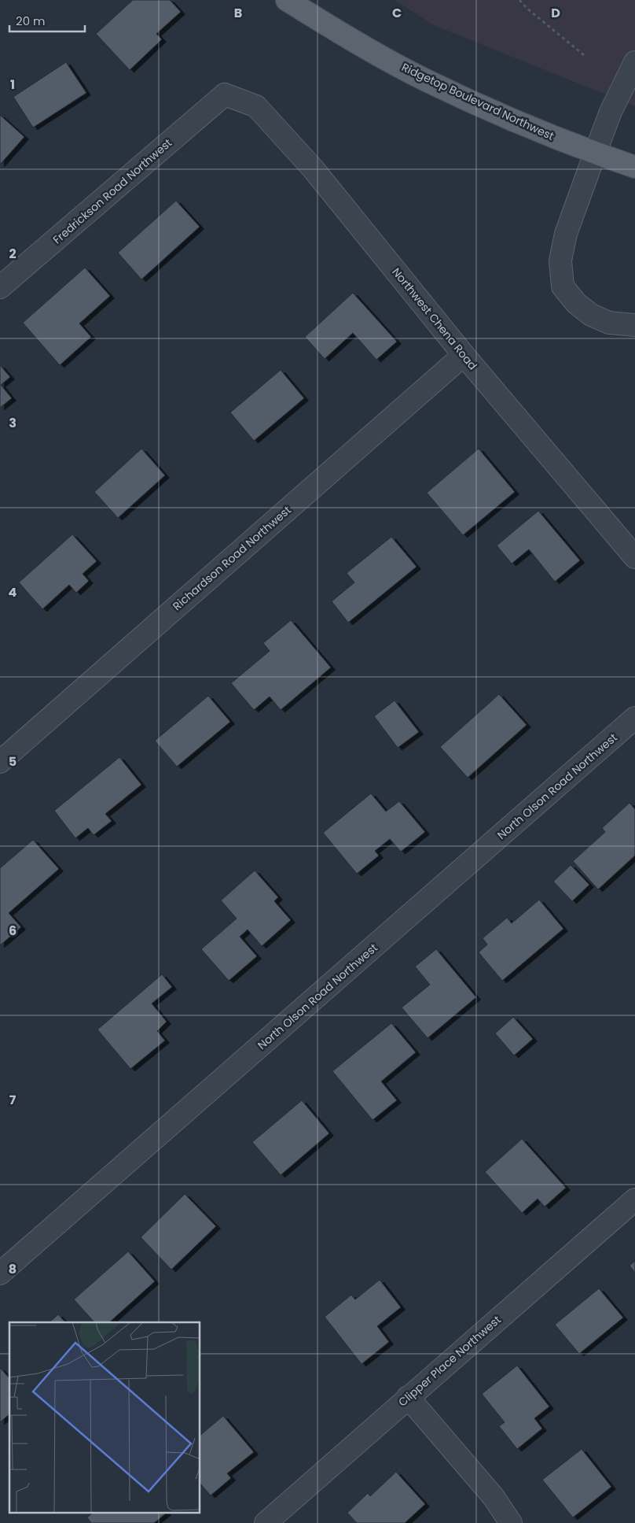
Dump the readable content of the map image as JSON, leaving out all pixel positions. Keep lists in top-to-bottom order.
{
  "streets": {
    "main road": ["Ridgetop Boulevard Northwest"],
    "street": [
      "Fredrickson Road Northwest",
      "Northwest Chena Road",
      "Richardson Road Northwest",
      "North Olson Road Northwest",
      "Clipper Place Northwest"
    ]
  },
  "crossings": [
    ["Fredrickson Road Northwest", "Northwest Chena Road"],
    ["Northwest Chena Road", "Richardson Road Northwest"]
  ],
  "scale_bar": "20 m",
  "grid": {
    "columns": ["B", "C", "D"],
    "rows": [
      "1",
      "2",
      "3",
      "4",
      "5",
      "6",
      "7",
      "8"
    ]
  }
}
